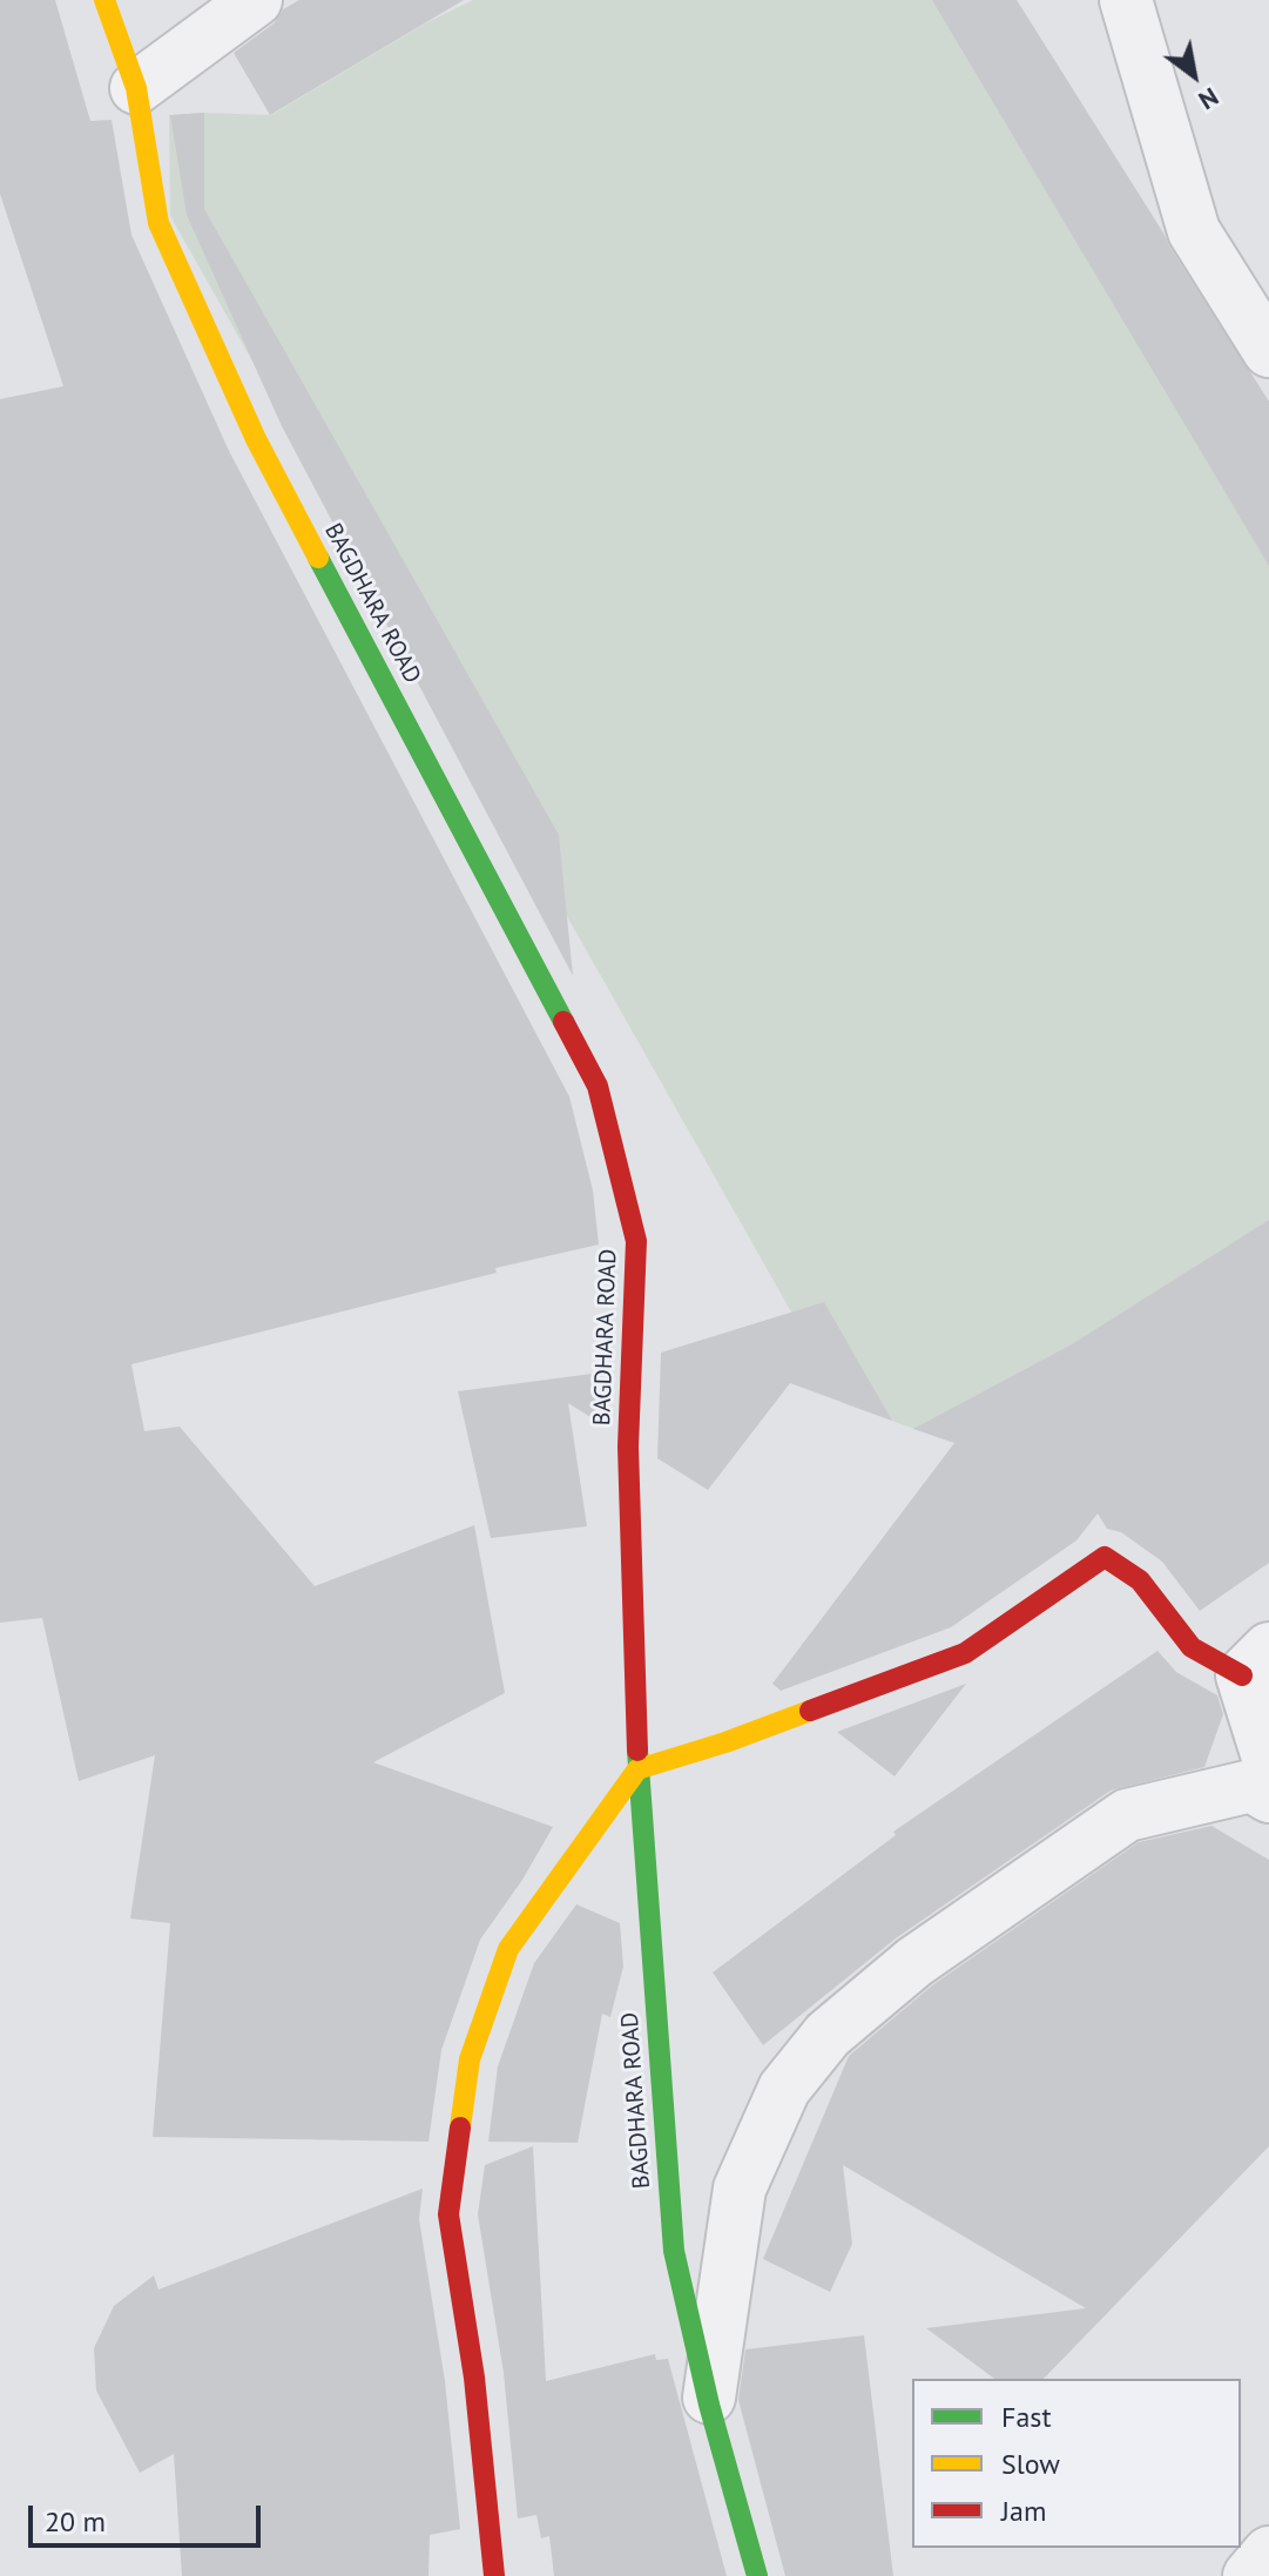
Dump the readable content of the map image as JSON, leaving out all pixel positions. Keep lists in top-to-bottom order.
{
  "streets": {
    "street": ["BAGDHARA ROAD"]
  },
  "legend": ["Fast", "Slow", "Jam"],
  "scale_bar": "20 m",
  "north": "bottom right"
}
